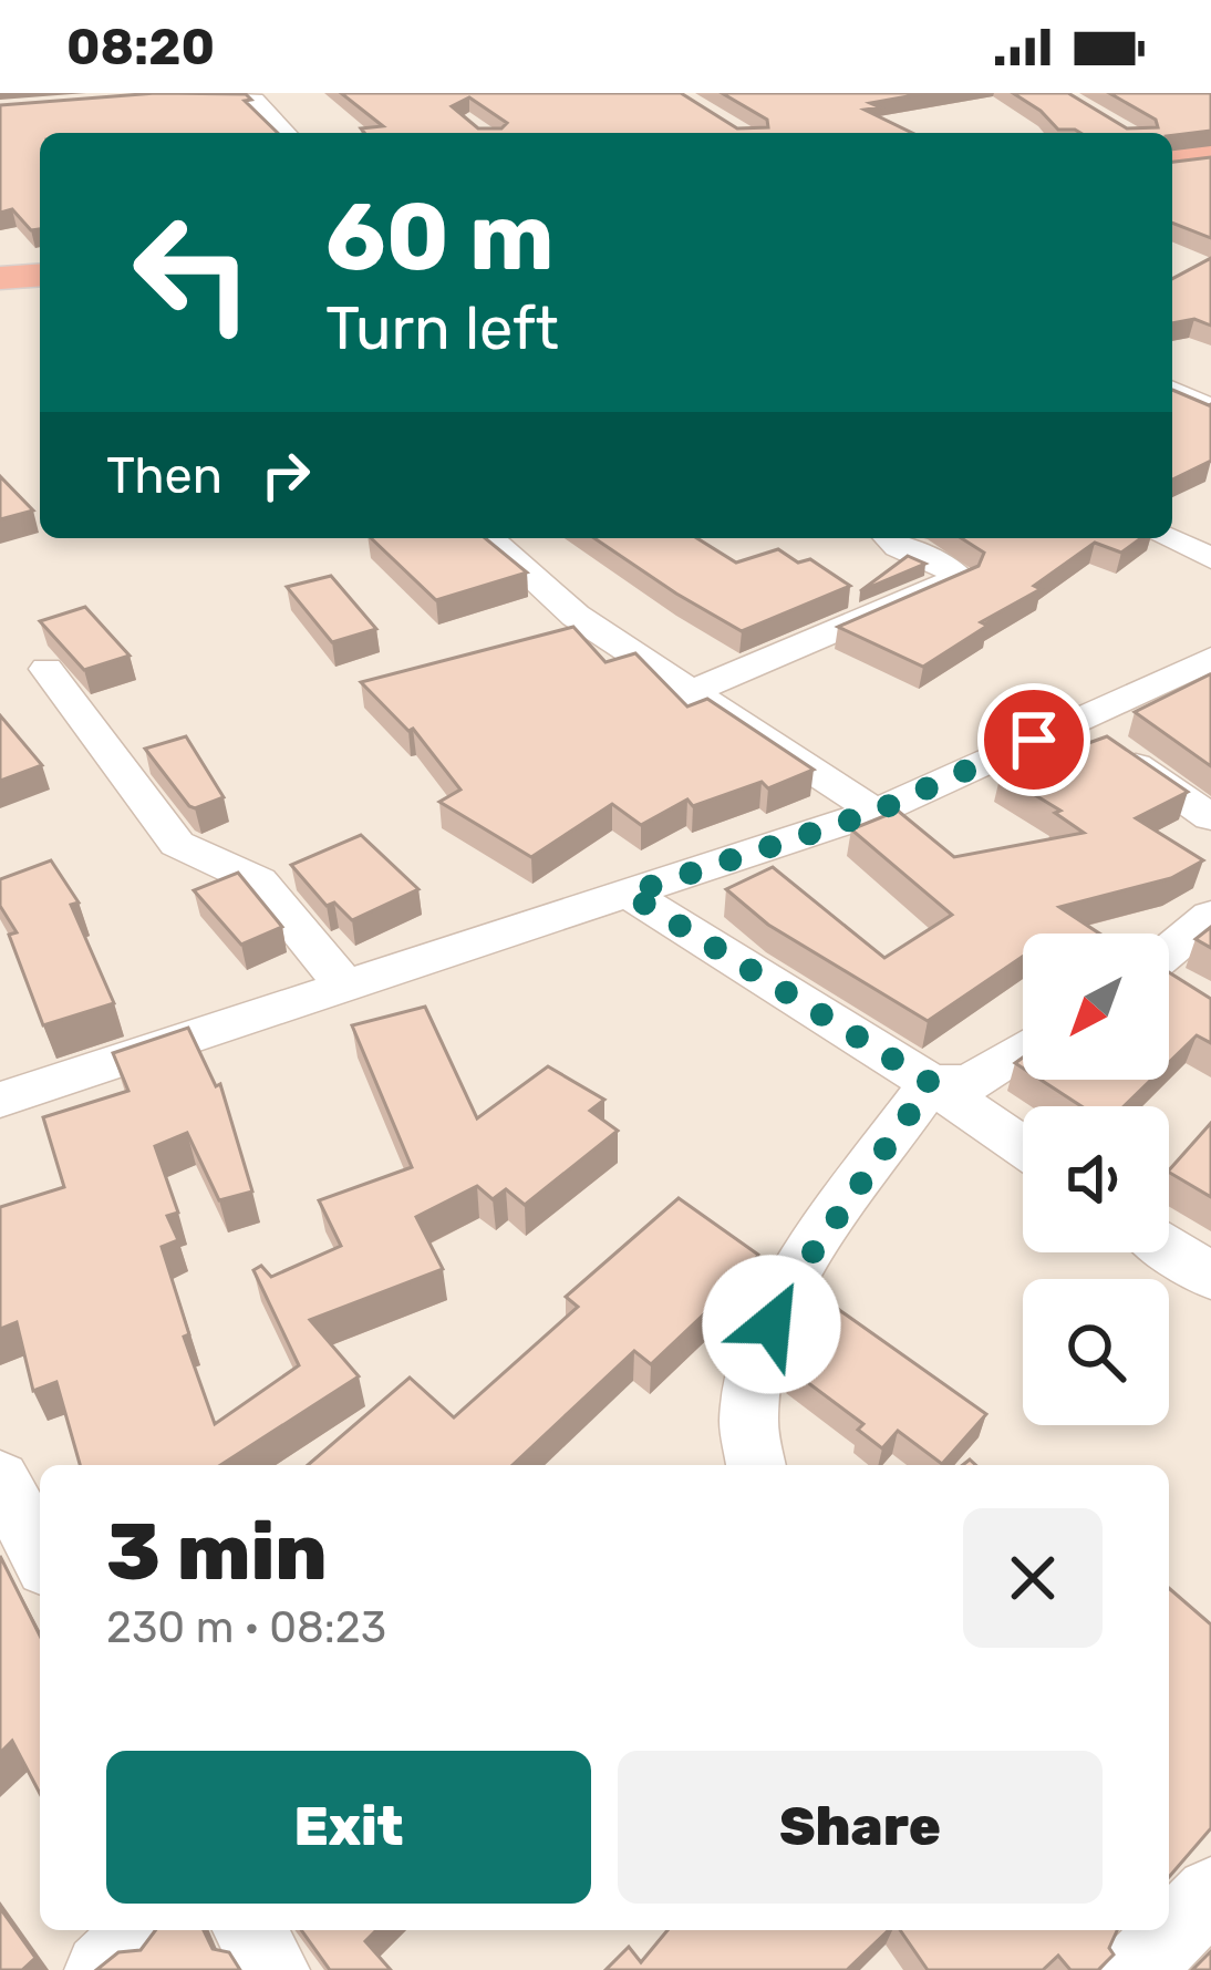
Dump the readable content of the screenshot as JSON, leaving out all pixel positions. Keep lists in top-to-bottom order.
{
  "north": "bottom left",
  "page": {
    "status": "08:20",
    "turn": ["60 m", "Turn left"],
    "then": "Then",
    "heading": ["3 min", "230 m · 08:23"],
    "buttons": ["Exit", "Share"]
  }
}
